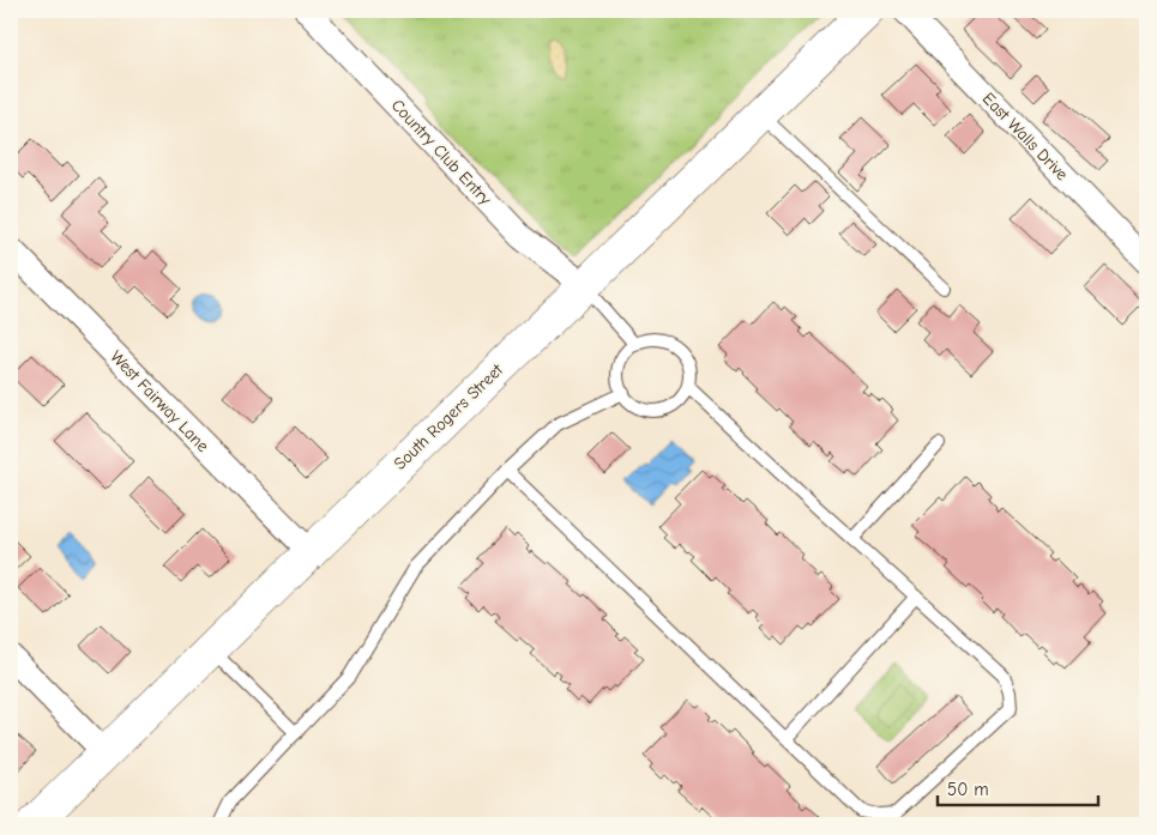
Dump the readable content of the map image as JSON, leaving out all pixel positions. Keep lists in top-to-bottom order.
{
  "streets": {
    "street": [
      "East Walls Drive",
      "Country Club Entry",
      "West Fairway Lane",
      "South Rogers Street"
    ]
  },
  "crossings": [
    ["Country Club Entry", "South Rogers Street"],
    ["West Fairway Lane", "South Rogers Street"]
  ],
  "scale_bar": "50 m"
}
